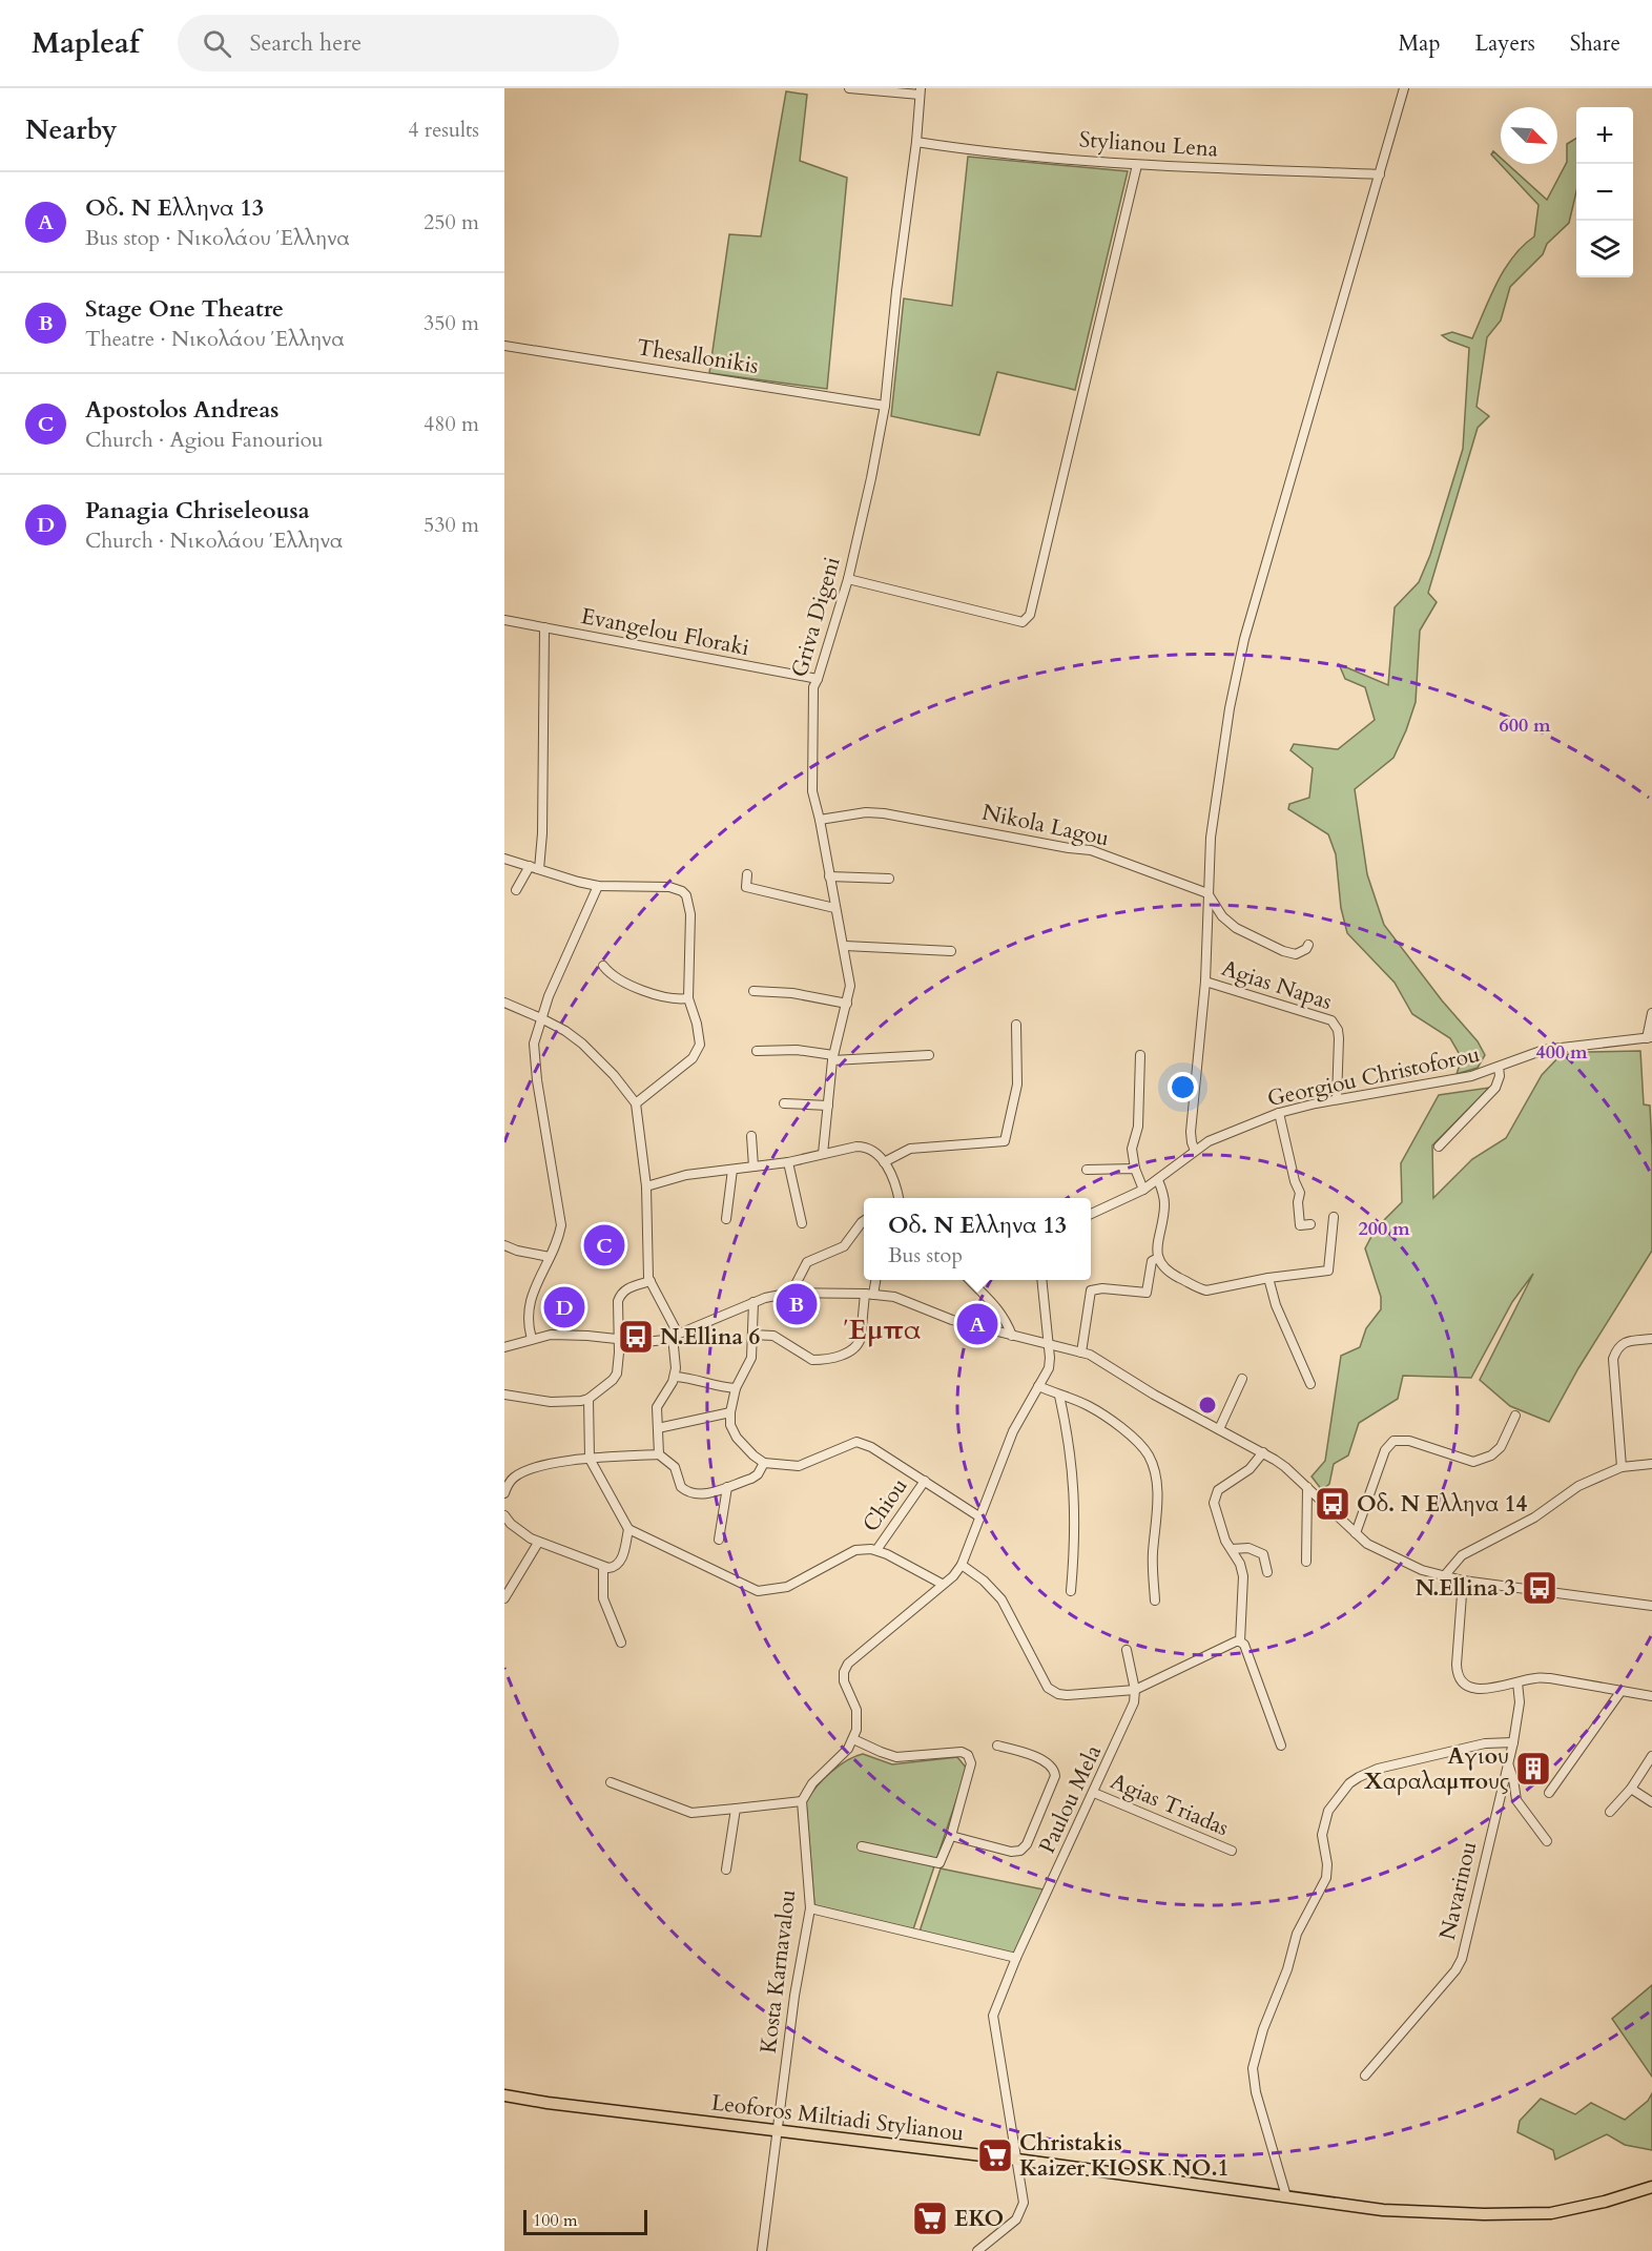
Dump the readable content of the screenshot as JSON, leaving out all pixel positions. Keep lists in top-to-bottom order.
{
  "streets": {
    "main road": ["Leoforos Miltiadi Stylianou"],
    "street": [
      "Stylianou Lena",
      "Thesallonikis",
      "Griva Digeni",
      "Evangelou Floraki",
      "Nikola Lagou",
      "Agias Napas",
      "Georgiou Christoforou",
      "Chiou",
      "Paulou Mela",
      "Agias Triadas",
      "Navarinou",
      "Kosta Karnavalou"
    ]
  },
  "crossings": [
    ["Stylianou Lena", "Griva Digeni"],
    ["Thesallonikis", "Griva Digeni"],
    ["Griva Digeni", "Evangelou Floraki"],
    ["Griva Digeni", "Nikola Lagou"],
    ["Agias Napas", "Georgiou Christoforou"],
    ["Paulou Mela", "Agias Triadas"],
    ["Paulou Mela", "Leoforos Miltiadi Stylianou"],
    ["Kosta Karnavalou", "Leoforos Miltiadi Stylianou"]
  ],
  "districts": ["Έμπα"],
  "places": {
    "bus stop": ["N.Ellina 6", "Οδ. Ν Ελληνα 14", "N.Ellina 3"],
    "building": ["Αγιου Χαραλαμπους"],
    "supermarket": ["Christakis Kaizer KIOSK NO.1", "EKO"]
  },
  "scale_bar": "100 m",
  "north": "bottom right",
  "page": {
    "header": "Mapleaf",
    "search": "Search here",
    "nav": ["Map", "Layers", "Share"],
    "heading": ["Nearby", "4 results"],
    "map_buttons": ["+", "−"],
    "list": [
      {
        "mark": "A",
        "name": "Οδ. Ν Ελληνα 13",
        "note": "Bus stop · Νικολάου Έλληνα",
        "value": "250 m"
      },
      {
        "mark": "B",
        "name": "Stage One Theatre",
        "note": "Theatre · Νικολάου Έλληνα",
        "value": "350 m"
      },
      {
        "mark": "C",
        "name": "Apostolos Andreas",
        "note": "Church · Agiou Fanouriou",
        "value": "480 m"
      },
      {
        "mark": "D",
        "name": "Panagia Chriseleousa",
        "note": "Church · Νικολάου Έλληνα",
        "value": "530 m"
      }
    ],
    "popup": ["Οδ. Ν Ελληνα 13", "Bus stop"],
    "pins": [
      "C",
      "B",
      "D",
      "A"
    ],
    "scale": "100 m"
  },
  "rings": ["600 m", "400 m", "200 m"]
}
